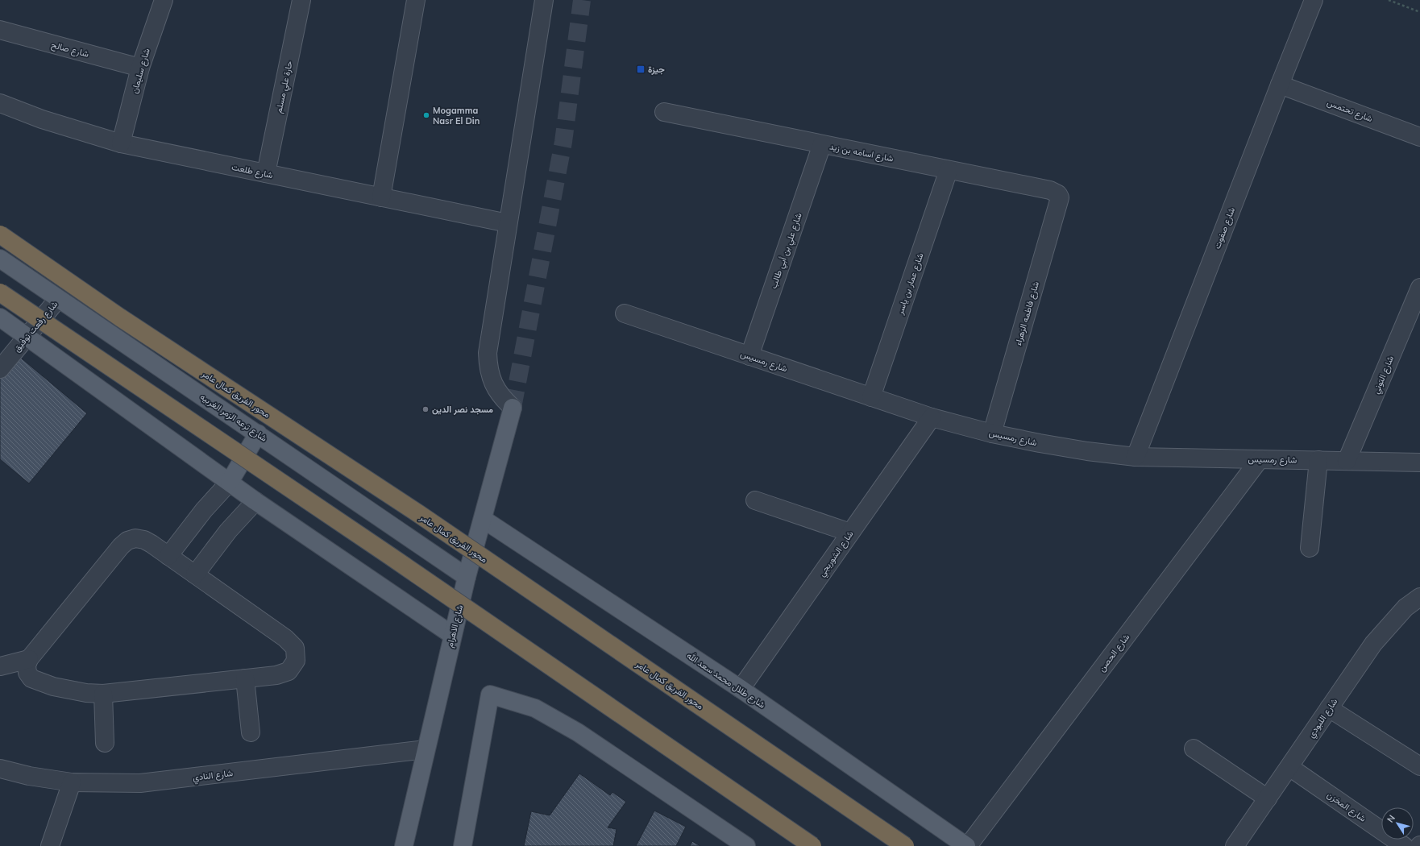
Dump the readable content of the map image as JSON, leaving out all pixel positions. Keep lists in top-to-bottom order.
{
  "streets": {
    "highway": ["محور الفريق كمال عامر"],
    "main road": ["شارع ترعه الزمر الغربيه", "شارع الاهرام", "شارع طلال محمد سعد الله"],
    "street": [
      "شارع صالح",
      "شارع سليمان",
      "حارة علي مسلم",
      "شارع تحتمس",
      "شارع اسامه بن زيد",
      "شارع طلعت",
      "شارع صفوت",
      "شارع علي بن أبي طالب",
      "شارع عمار بن ياسر",
      "شارع فاطمه الزهراء",
      "شارع رفعت توفيق",
      "شارع رمسيس",
      "شارع التوني",
      "شارع الشوربجي",
      "شارع الحصن",
      "شارع اللبودي",
      "شارع النادي",
      "شارع المخزن"
    ]
  },
  "crossings": [
    ["شارع صالح", "شارع سليمان"],
    ["شارع سليمان", "شارع طلعت"],
    ["حارة علي مسلم", "شارع طلعت"],
    ["شارع تحتمس", "شارع صفوت"],
    ["شارع اسامه بن زيد", "شارع علي بن أبي طالب"],
    ["شارع اسامه بن زيد", "شارع عمار بن ياسر"],
    ["شارع اسامه بن زيد", "شارع فاطمه الزهراء"],
    ["شارع صفوت", "شارع رمسيس"],
    ["شارع علي بن أبي طالب", "شارع رمسيس"],
    ["شارع عمار بن ياسر", "شارع رمسيس"],
    ["شارع فاطمه الزهراء", "شارع رمسيس"],
    ["شارع رفعت توفيق", "شارع ترعه الزمر الغربيه"],
    ["شارع رمسيس", "شارع التوني"],
    ["شارع رمسيس", "شارع الشوربجي"],
    ["شارع رمسيس", "شارع الحصن"],
    ["شارع ترعه الزمر الغربيه", "شارع الاهرام"],
    ["شارع الشوربجي", "شارع طلال محمد سعد الله"],
    ["شارع الاهرام", "شارع طلال محمد سعد الله"],
    ["شارع الاهرام", "شارع النادي"],
    ["شارع الحصن", "شارع طلال محمد سعد الله"],
    ["شارع اللبودي", "شارع المخزن"]
  ],
  "places": {
    "transit": ["جيزة"],
    "other": ["Mogamma Nasr El Din", "مسجد نصر الدين"]
  },
  "north": "top left"
}
